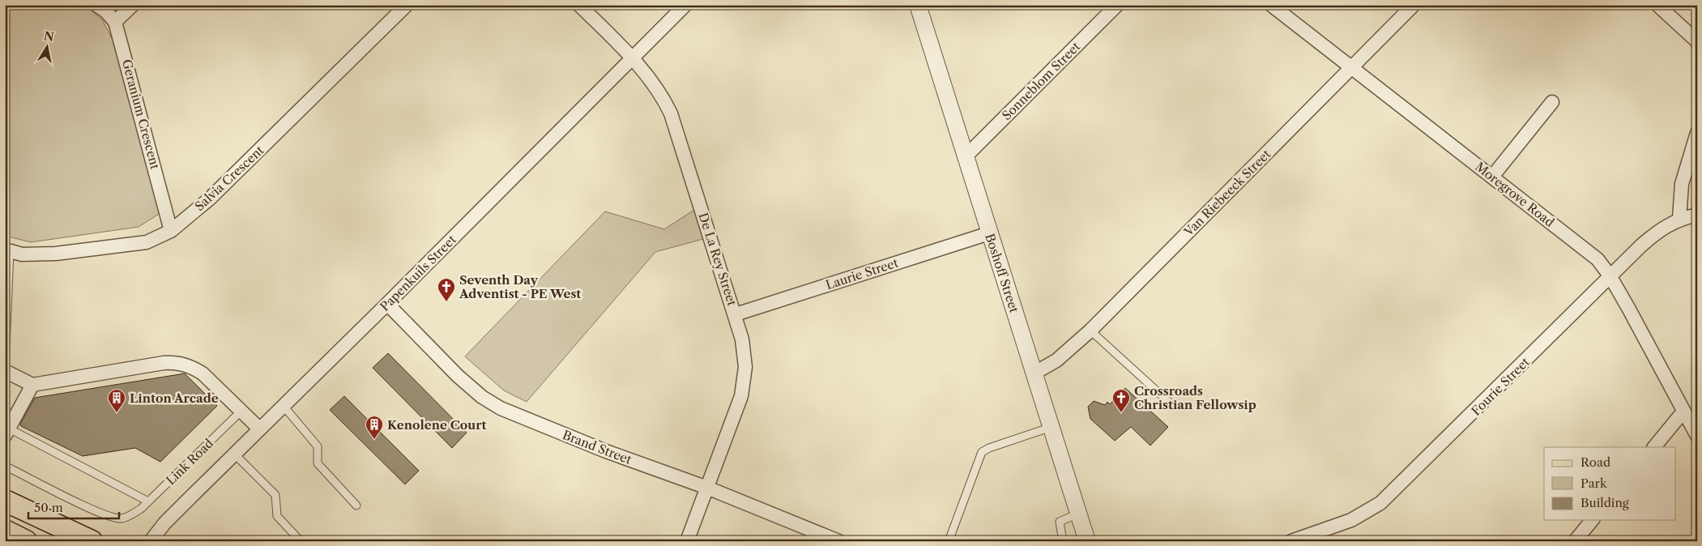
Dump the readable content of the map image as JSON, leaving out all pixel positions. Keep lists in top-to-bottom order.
{
  "streets": {
    "street": [
      "Sonneblom Street",
      "Geranium Crescent",
      "Salvia Crescent",
      "Van Riebeeck Street",
      "Moregrove Road",
      "De La Rey Street",
      "Papenkuils Street",
      "Boshoff Street",
      "Laurie Street",
      "Fourie Street",
      "Brand Street"
    ],
    "lane": ["Link Road"]
  },
  "crossings": [
    ["Sonneblom Street", "Boshoff Street"],
    ["Geranium Crescent", "Salvia Crescent"],
    ["Van Riebeeck Street", "Moregrove Road"],
    ["Van Riebeeck Street", "Boshoff Street"],
    ["Moregrove Road", "Fourie Street"],
    ["De La Rey Street", "Papenkuils Street"],
    ["De La Rey Street", "Laurie Street"],
    ["De La Rey Street", "Brand Street"],
    ["Papenkuils Street", "Brand Street"],
    ["Boshoff Street", "Laurie Street"]
  ],
  "places": {
    "church": ["Seventh Day Adventist - PE West", "Crossroads Christian Fellowsip"],
    "building": ["Linton Arcade", "Kenolene Court"]
  },
  "legend": ["Road", "Park", "Building"],
  "scale_bar": "50 m",
  "north": "top"
}
